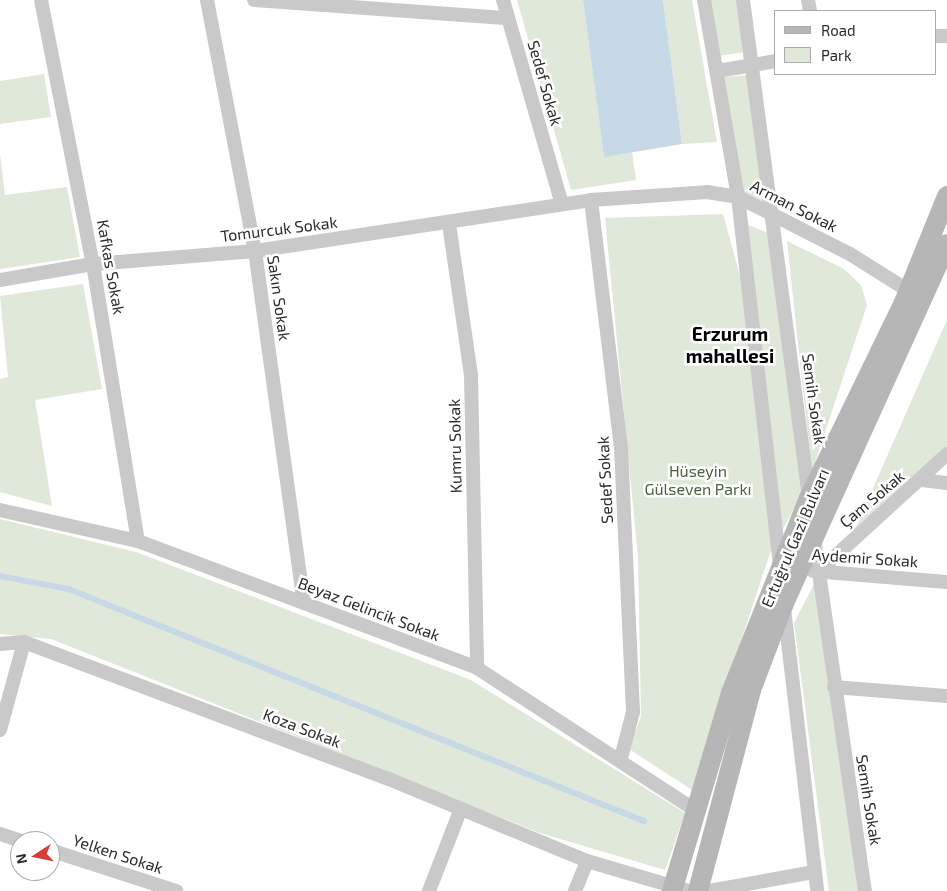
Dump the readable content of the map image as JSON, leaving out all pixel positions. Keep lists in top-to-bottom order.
{
  "streets": {
    "main road": ["Ertuğrul Gazi Bulvarı"],
    "street": [
      "Sedef Sokak",
      "Arman Sokak",
      "Tomurcuk Sokak",
      "Kafkas Sokak",
      "Sakın Sokak",
      "Semih Sokak",
      "Kumru Sokak",
      "Çam Sokak",
      "Aydemir Sokak",
      "Beyaz Gelincik Sokak",
      "Koza Sokak",
      "Yelken Sokak"
    ]
  },
  "crossings": [
    ["Sedef Sokak", "Arman Sokak"],
    ["Sedef Sokak", "Tomurcuk Sokak"],
    ["Sedef Sokak", "Beyaz Gelincik Sokak"],
    ["Arman Sokak", "Tomurcuk Sokak"],
    ["Arman Sokak", "Semih Sokak"],
    ["Arman Sokak", "Ertuğrul Gazi Bulvarı"],
    ["Tomurcuk Sokak", "Kafkas Sokak"],
    ["Tomurcuk Sokak", "Sakın Sokak"],
    ["Tomurcuk Sokak", "Kumru Sokak"],
    ["Kafkas Sokak", "Beyaz Gelincik Sokak"],
    ["Sakın Sokak", "Beyaz Gelincik Sokak"],
    ["Semih Sokak", "Çam Sokak"],
    ["Semih Sokak", "Ertuğrul Gazi Bulvarı"],
    ["Semih Sokak", "Aydemir Sokak"],
    ["Kumru Sokak", "Beyaz Gelincik Sokak"],
    ["Çam Sokak", "Aydemir Sokak"],
    ["Ertuğrul Gazi Bulvarı", "Aydemir Sokak"],
    ["Ertuğrul Gazi Bulvarı", "Beyaz Gelincik Sokak"],
    ["Ertuğrul Gazi Bulvarı", "Koza Sokak"]
  ],
  "districts": ["Erzurum mahallesi"],
  "parks": ["Hüseyin Gülseven Parkı"],
  "legend": ["Road", "Park"],
  "north": "left"
}
